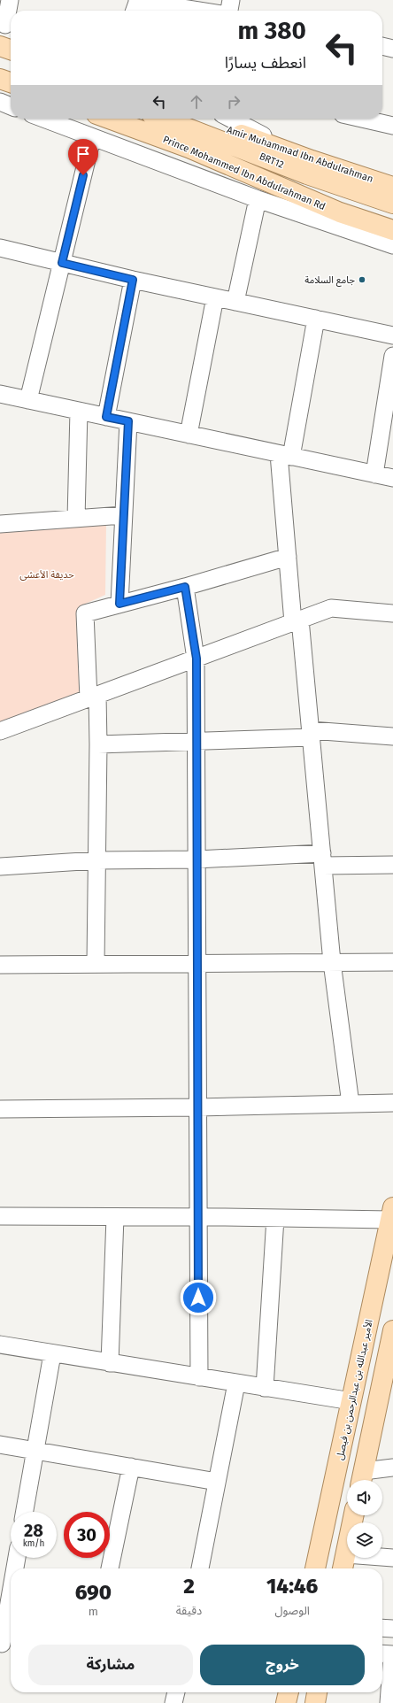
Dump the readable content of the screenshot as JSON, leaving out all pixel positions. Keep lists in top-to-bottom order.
{
  "streets": {
    "main road": [
      "Amir Muhammad Ibn Abdulrahman",
      "BRT12",
      "Prince Mohammed Ibn Abdulrahman Rd",
      "الأمير عبدالله بن عبدالرحمن بن فيصل"
    ]
  },
  "parks": ["حديقة الأعشى"],
  "places": ["جامع السلامة"],
  "page": {
    "turn": ["380 m", "انعطف يسارًا"],
    "speed": "28 km/h",
    "limit": "30",
    "eta": [
      "14:46",
      "الوصول",
      "2",
      "دقيقة",
      "690",
      "m"
    ],
    "buttons": ["خروج", "مشاركة"]
  }
}
